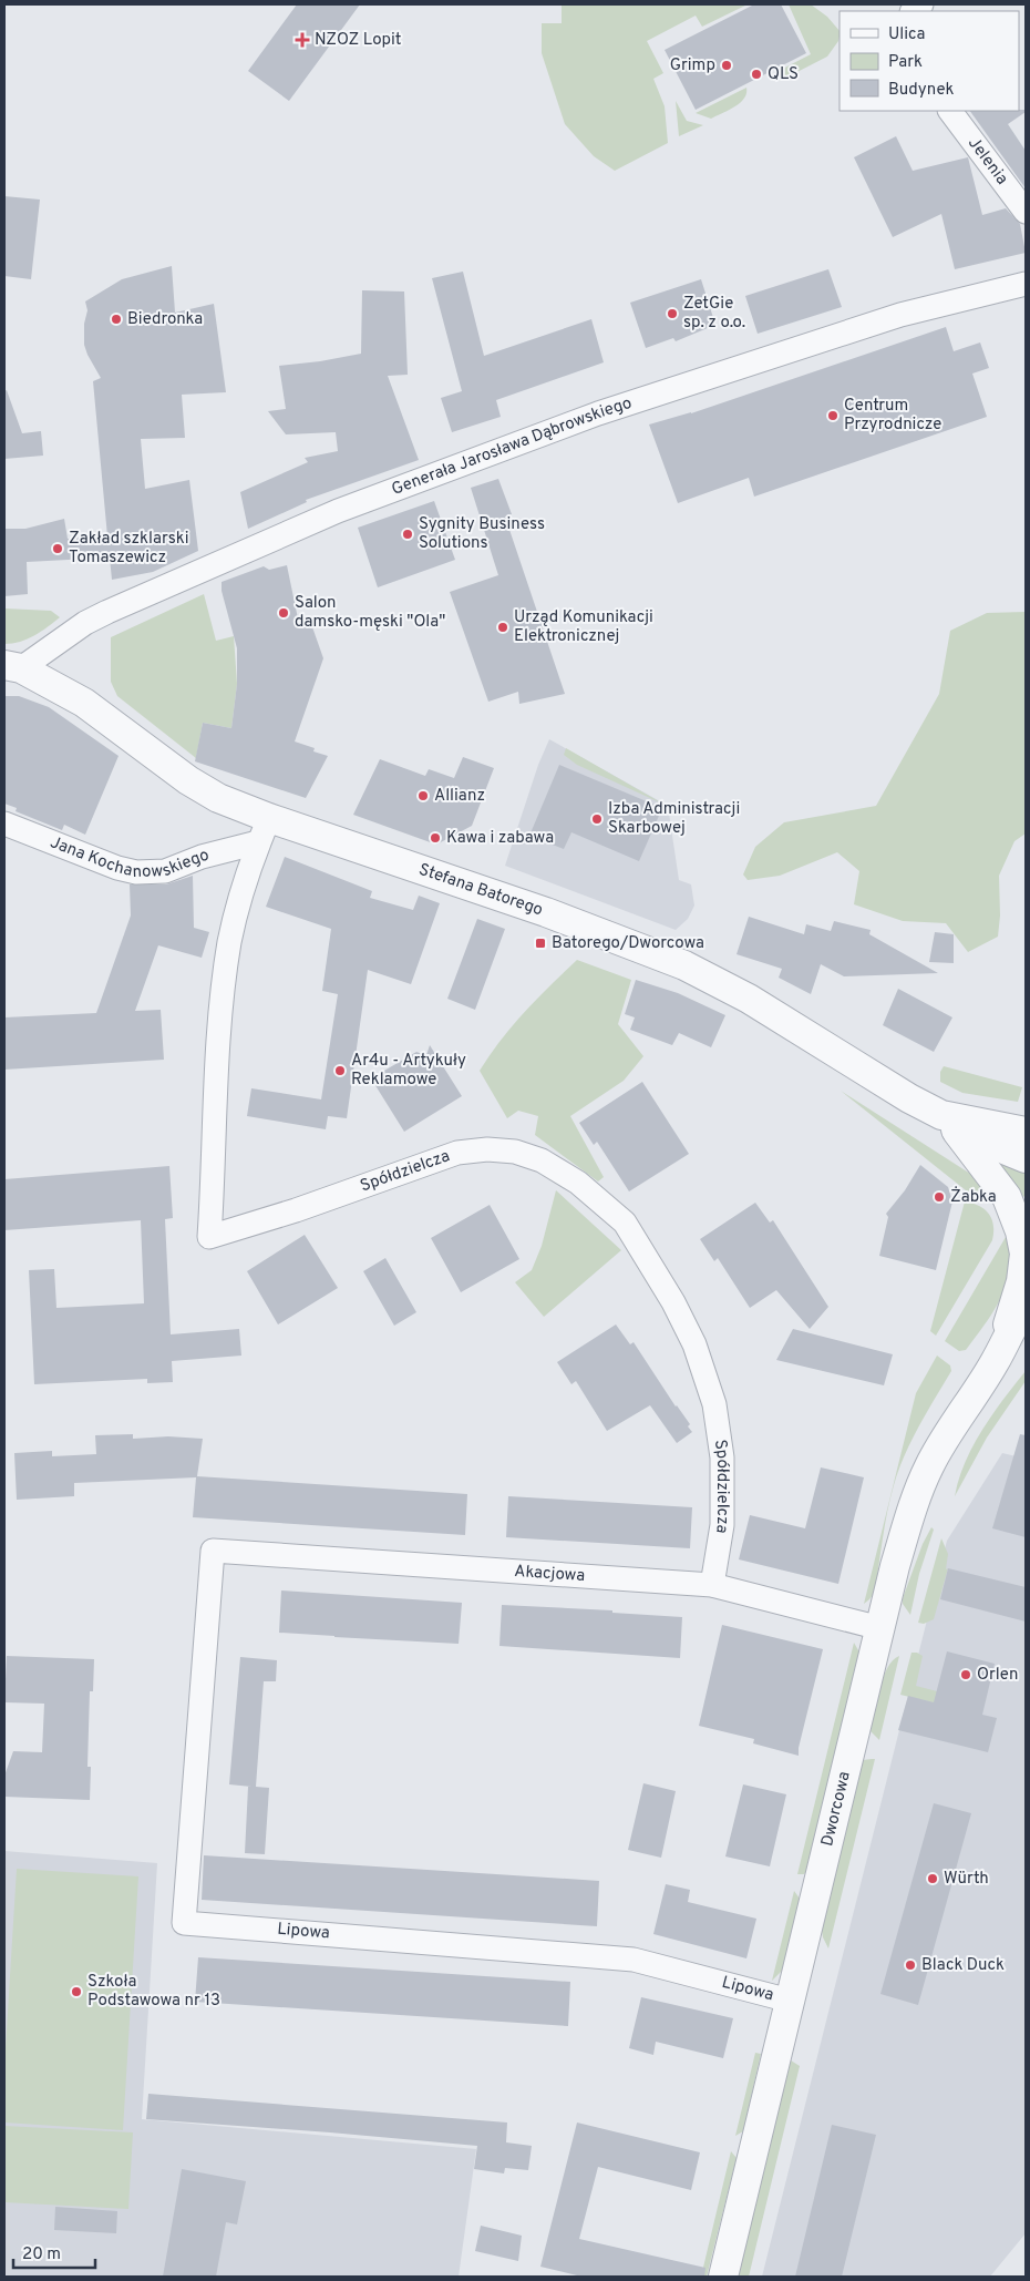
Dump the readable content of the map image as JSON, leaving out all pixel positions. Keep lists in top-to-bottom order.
{
  "streets": {
    "street": [
      "Jelenia",
      "Generała Jarosława Dąbrowskiego",
      "Jana Kochanowskiego",
      "Stefana Batorego",
      "Spółdzielcza",
      "Akacjowa",
      "Dworcowa",
      "Lipowa"
    ]
  },
  "crossings": [
    ["Generała Jarosława Dąbrowskiego", "Stefana Batorego"],
    ["Jana Kochanowskiego", "Stefana Batorego"],
    ["Jana Kochanowskiego", "Spółdzielcza"],
    ["Stefana Batorego", "Spółdzielcza"],
    ["Spółdzielcza", "Akacjowa"],
    ["Akacjowa", "Dworcowa"],
    ["Akacjowa", "Lipowa"],
    ["Dworcowa", "Lipowa"]
  ],
  "places": {
    "health": ["NZOZ Lopit"],
    "other": [
      "Grimp",
      "QLS",
      "ZetGie sp. z o.o.",
      "Biedronka",
      "Centrum Przyrodnicze",
      "Sygnity Business Solutions",
      "Zakład szklarski Tomaszewicz",
      "Salon damsko-męski \"Ola\"",
      "Urząd Komunikacji Elektronicznej",
      "Allianz",
      "Izba Administracji Skarbowej",
      "Kawa i zabawa",
      "Ar4u - Artykuły Reklamowe",
      "Żabka",
      "Orlen",
      "Würth",
      "Black Duck",
      "Szkoła Podstawowa nr 13"
    ],
    "transit": ["Batorego/Dworcowa"]
  },
  "legend": ["Ulica", "Park", "Budynek"],
  "scale_bar": "20 m"
}
